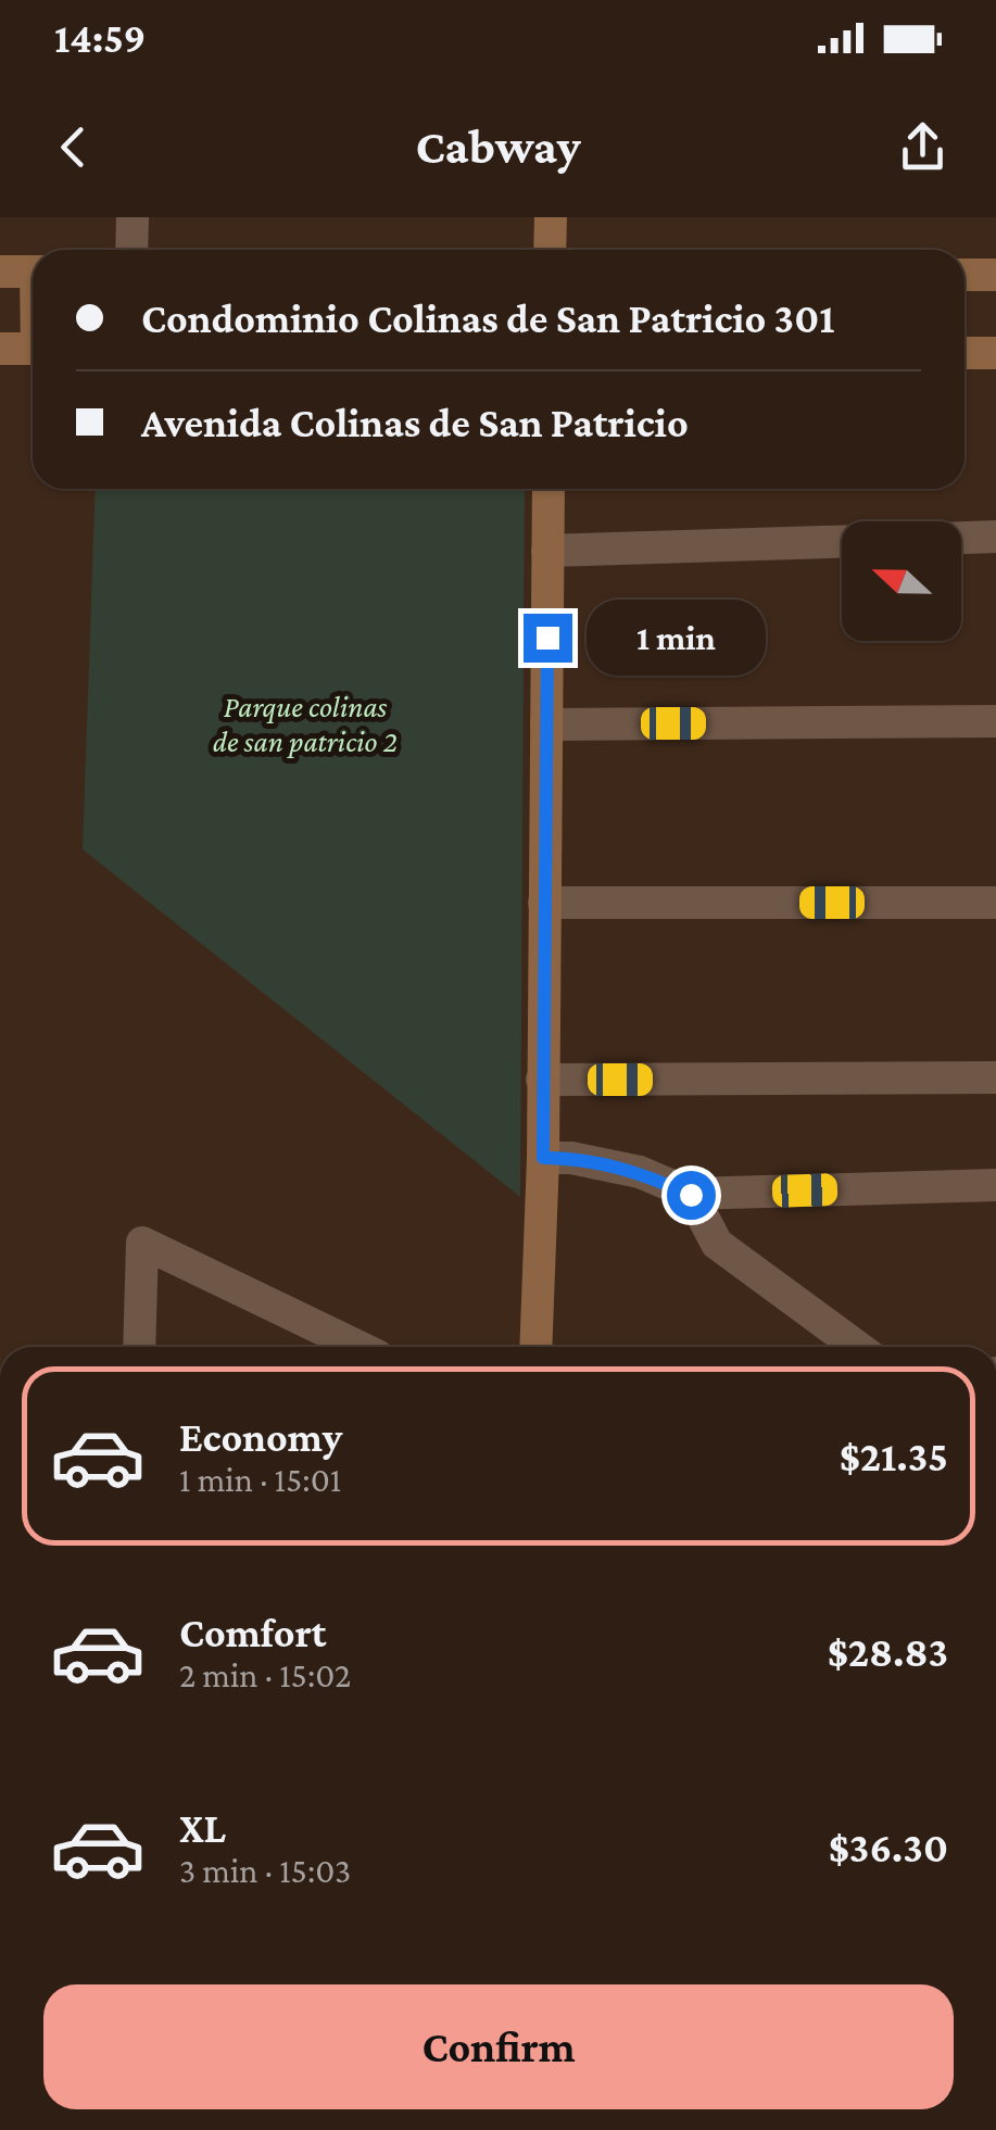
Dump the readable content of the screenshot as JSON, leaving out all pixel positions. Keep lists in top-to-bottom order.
{
  "parks": ["Parque colinas de san patricio 2"],
  "north": "left",
  "page": {
    "status": "14:59",
    "header": "Cabway",
    "banner": ["Condominio Colinas de San Patricio 301", "Avenida Colinas de San Patricio"],
    "bubble": "1 min",
    "list": [
      {
        "name": "Economy",
        "note": "1 min · 15:01",
        "value": "$21.35"
      },
      {
        "name": "Comfort",
        "note": "2 min · 15:02",
        "value": "$28.83"
      },
      {
        "name": "XL",
        "note": "3 min · 15:03",
        "value": "$36.30"
      }
    ],
    "buttons": "Confirm"
  }
}
